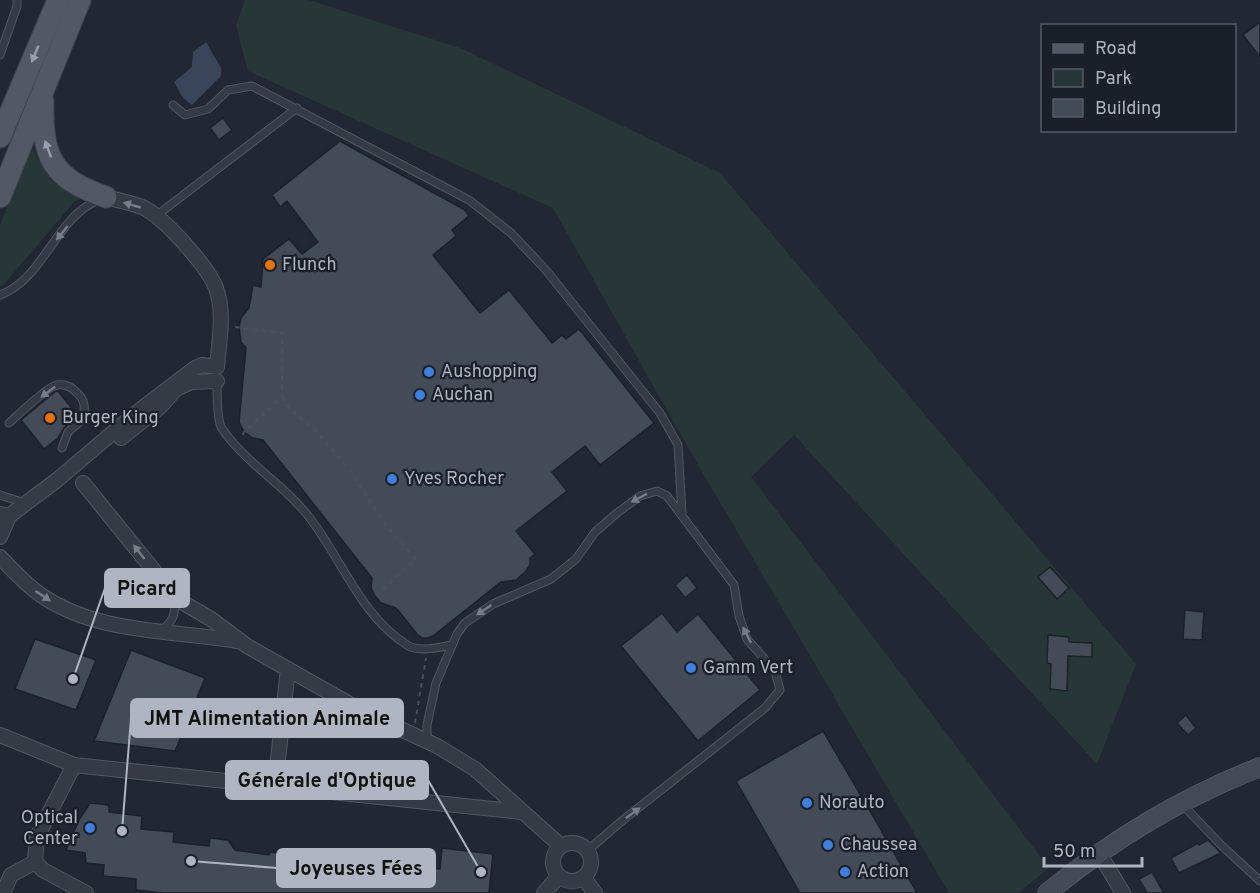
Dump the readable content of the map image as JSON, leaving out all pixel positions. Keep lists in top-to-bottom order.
{
  "places": [
    "Flunch",
    "Aushopping",
    "Auchan",
    "Burger King",
    "Yves Rocher",
    "Gamm Vert",
    "Picard",
    "Norauto",
    "Optical Center",
    "JMT Alimentation Animale",
    "Chaussea",
    "Joyeuses Fées",
    "Générale d'Optique",
    "Action"
  ],
  "legend": ["Road", "Park", "Building"],
  "scale_bar": "50 m"
}
